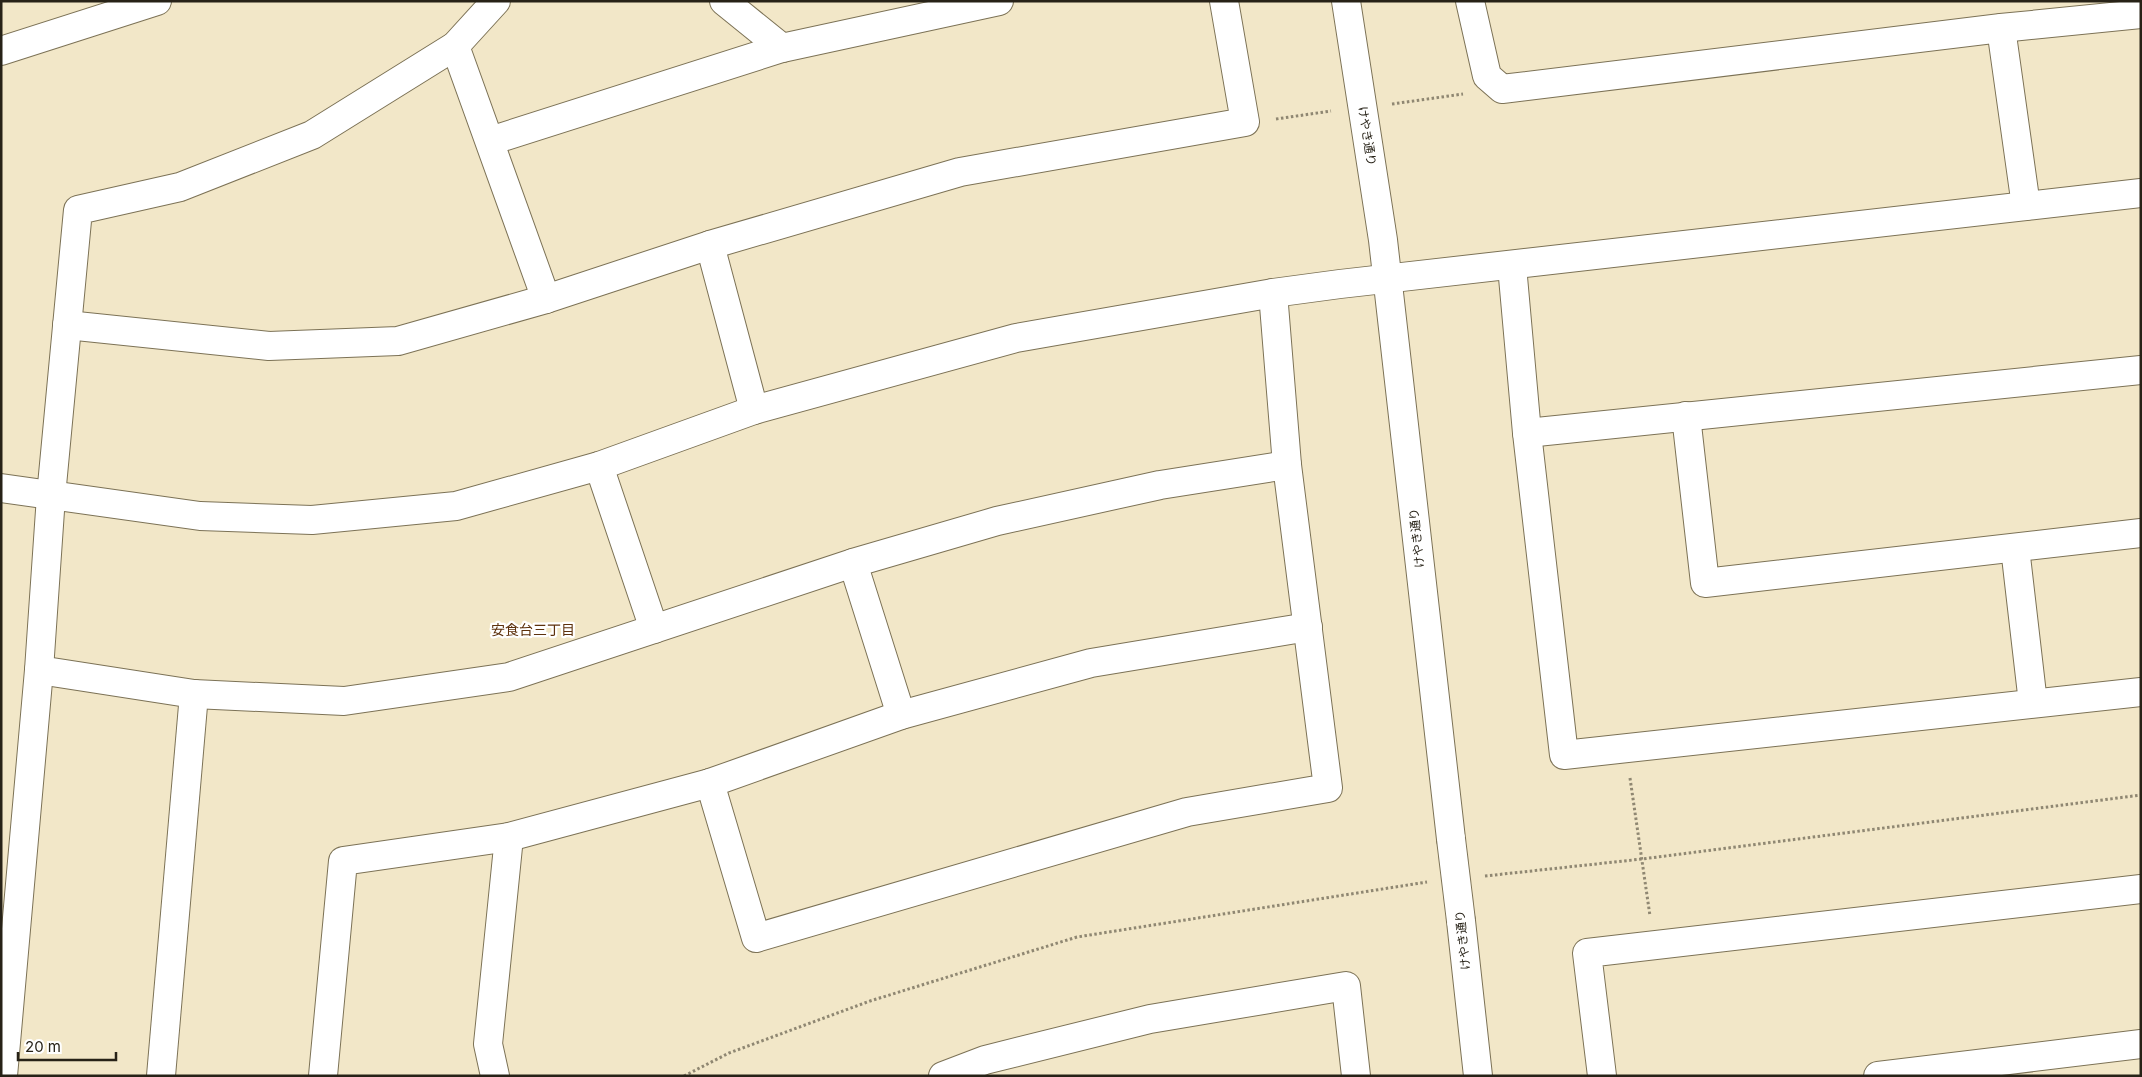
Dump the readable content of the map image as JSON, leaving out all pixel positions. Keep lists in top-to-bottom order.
{
  "streets": {
    "street": ["けやき通り"]
  },
  "districts": ["安食台三丁目"],
  "scale_bar": "20 m"
}
